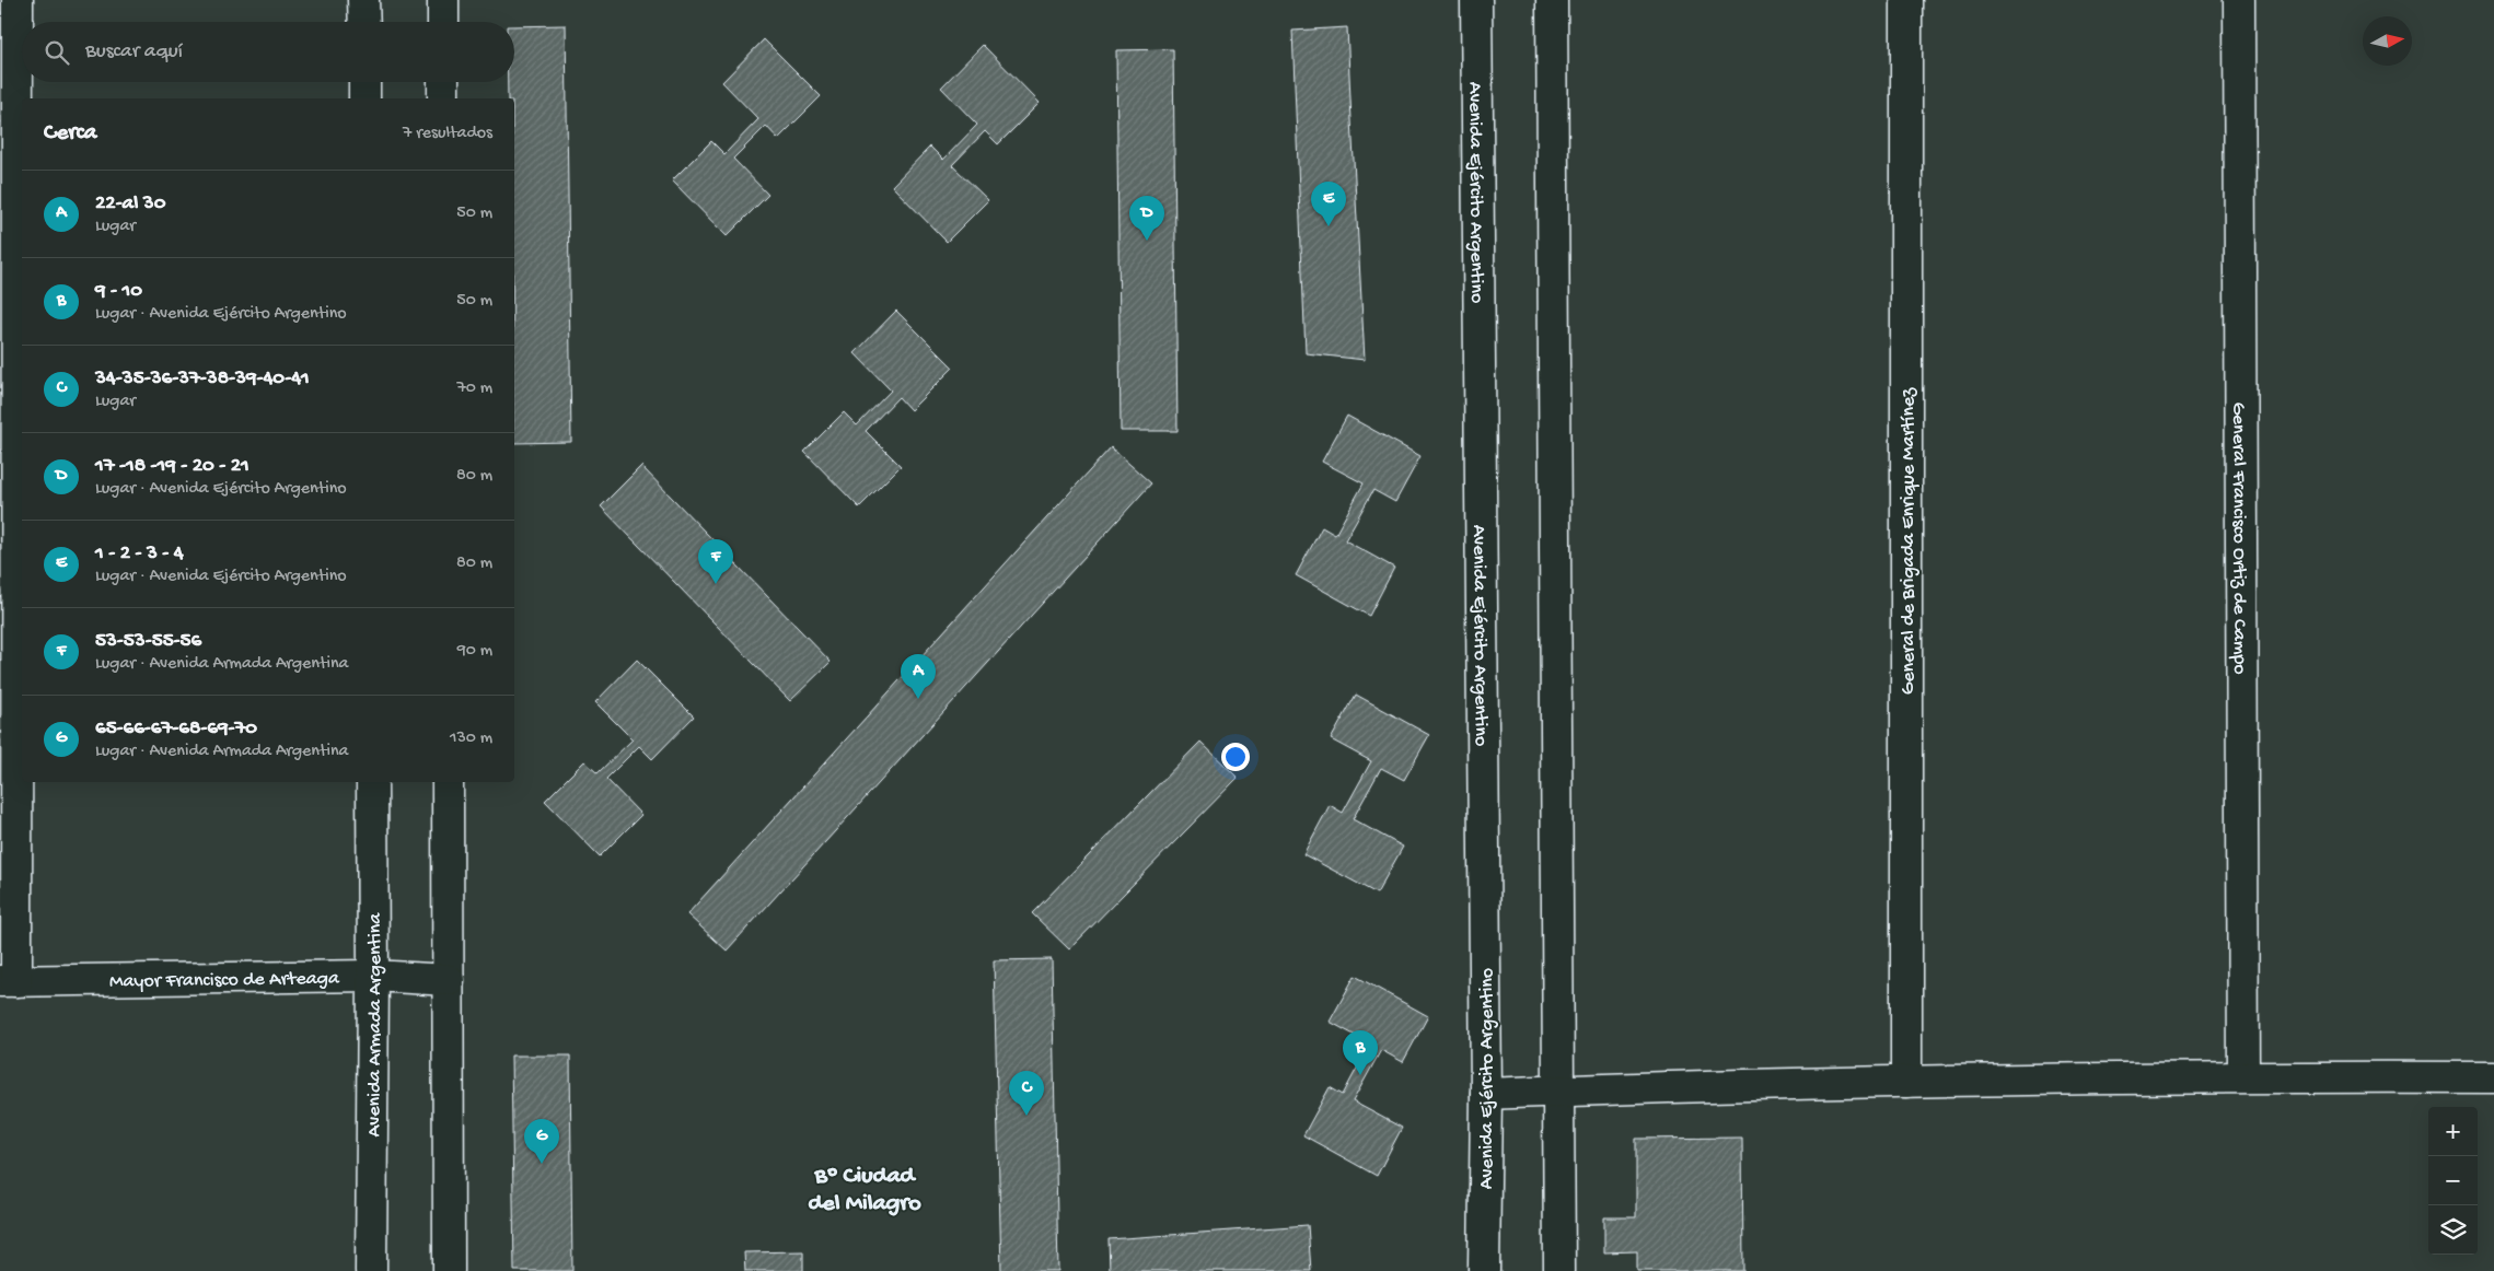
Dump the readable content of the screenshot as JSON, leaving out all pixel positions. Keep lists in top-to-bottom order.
{
  "streets": {
    "street": [
      "Avenida Ejército Argentino",
      "General Francisco Ortiz de Campo",
      "General de Brigada Enrique Martínez",
      "Mayor Francisco de Arteaga",
      "Avenida Armada Argentina"
    ]
  },
  "crossings": [
    ["Mayor Francisco de Arteaga", "Avenida Armada Argentina"]
  ],
  "districts": ["Bº Ciudad del Milagro"],
  "north": "right",
  "page": {
    "search": "Buscar aquí",
    "heading": ["Cerca", "7 resultados"],
    "list": [
      {
        "mark": "A",
        "name": "22-al 30",
        "note": "Lugar",
        "value": "50 m"
      },
      {
        "mark": "B",
        "name": "9 - 10",
        "note": "Lugar · Avenida Ejército Argentino",
        "value": "50 m"
      },
      {
        "mark": "C",
        "name": "34-35-36-37-38-39-40-41",
        "note": "Lugar",
        "value": "70 m"
      },
      {
        "mark": "D",
        "name": "17 -18 -19 - 20 - 21",
        "note": "Lugar · Avenida Ejército Argentino",
        "value": "80 m"
      },
      {
        "mark": "E",
        "name": "1 - 2 - 3 - 4",
        "note": "Lugar · Avenida Ejército Argentino",
        "value": "80 m"
      },
      {
        "mark": "F",
        "name": "53-53-55-56",
        "note": "Lugar · Avenida Armada Argentina",
        "value": "90 m"
      },
      {
        "mark": "G",
        "name": "65-66-67-68-69-70",
        "note": "Lugar · Avenida Armada Argentina",
        "value": "130 m"
      }
    ],
    "pins": [
      "E",
      "D",
      "F",
      "A",
      "B",
      "C",
      "G"
    ],
    "map_buttons": ["+", "−"]
  }
}
